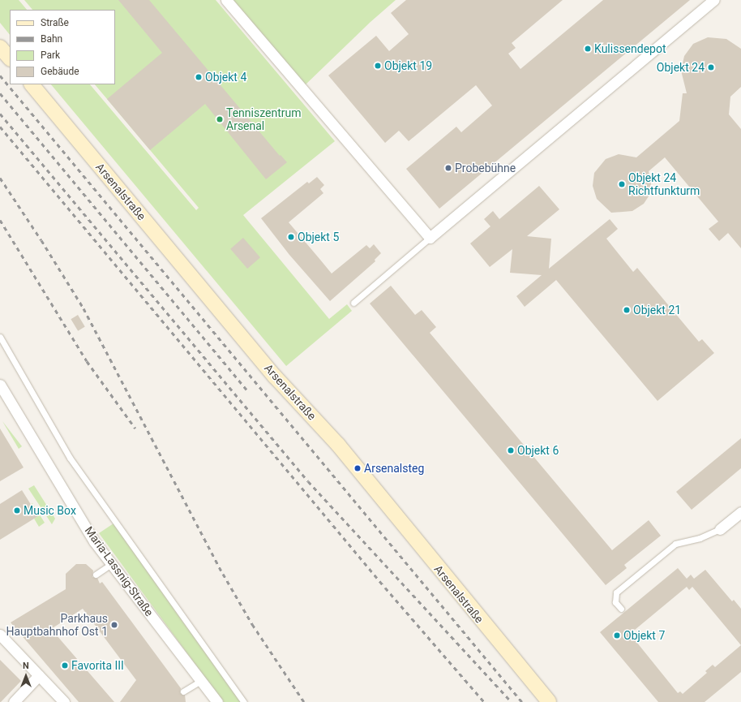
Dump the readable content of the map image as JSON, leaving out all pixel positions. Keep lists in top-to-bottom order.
{
  "streets": {
    "main road": ["Arsenalstraße"],
    "street": ["Maria-Lassnig-Straße"]
  },
  "places": [
    "Kulissendepot",
    "Objekt 19",
    "Objekt 24",
    "Objekt 4",
    "Tenniszentrum Arsenal",
    "Probebühne",
    "Objekt 24 Richtfunkturm",
    "Objekt 5",
    "Objekt 21",
    "Objekt 6",
    "Arsenalsteg",
    "Music Box",
    "Parkhaus Hauptbahnhof Ost 1",
    "Objekt 7",
    "Favorita III"
  ],
  "legend": [
    "Straße",
    "Bahn",
    "Park",
    "Gebäude"
  ],
  "north": "top"
}
